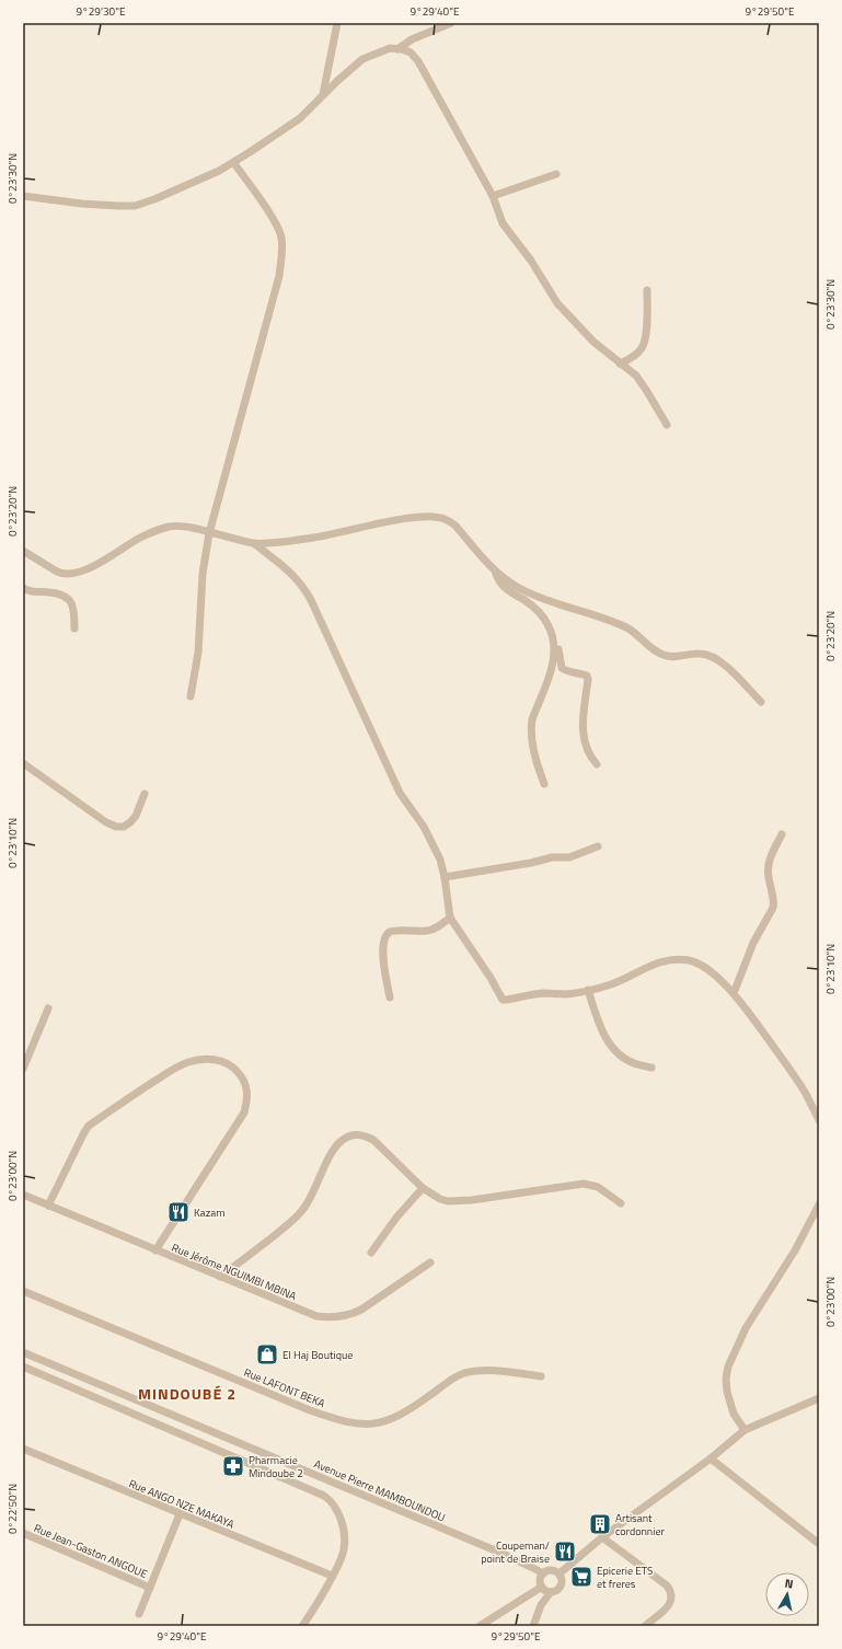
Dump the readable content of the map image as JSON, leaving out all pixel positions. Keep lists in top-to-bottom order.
{
  "streets": {
    "street": [
      "Rue Jérôme NGUIMBI MBINA",
      "Rue LAFONT BEKA",
      "Avenue Pierre MAMBOUNDOU",
      "Rue ANGO NZE MAKAYA",
      "Rue Jean-Gaston ANGOUE"
    ]
  },
  "districts": ["MINDOUBÉ 2"],
  "places": {
    "restaurant": ["Kazam", "Coupeman/ point de Braise"],
    "shop": ["El Haj Boutique"],
    "pharmacy": ["Pharmacie Mindoube 2"],
    "building": ["Artisant cordonnier"],
    "supermarket": ["Epicerie ETS et freres"]
  },
  "north": "top",
  "coordinates": [
    "9°29'30\"E",
    "9°29'40\"E",
    "9°29'50\"E",
    "0°23'30\"N",
    "0°23'20\"N",
    "0°23'10\"N",
    "0°23'00\"N",
    "0°22'50\"N"
  ]
}
